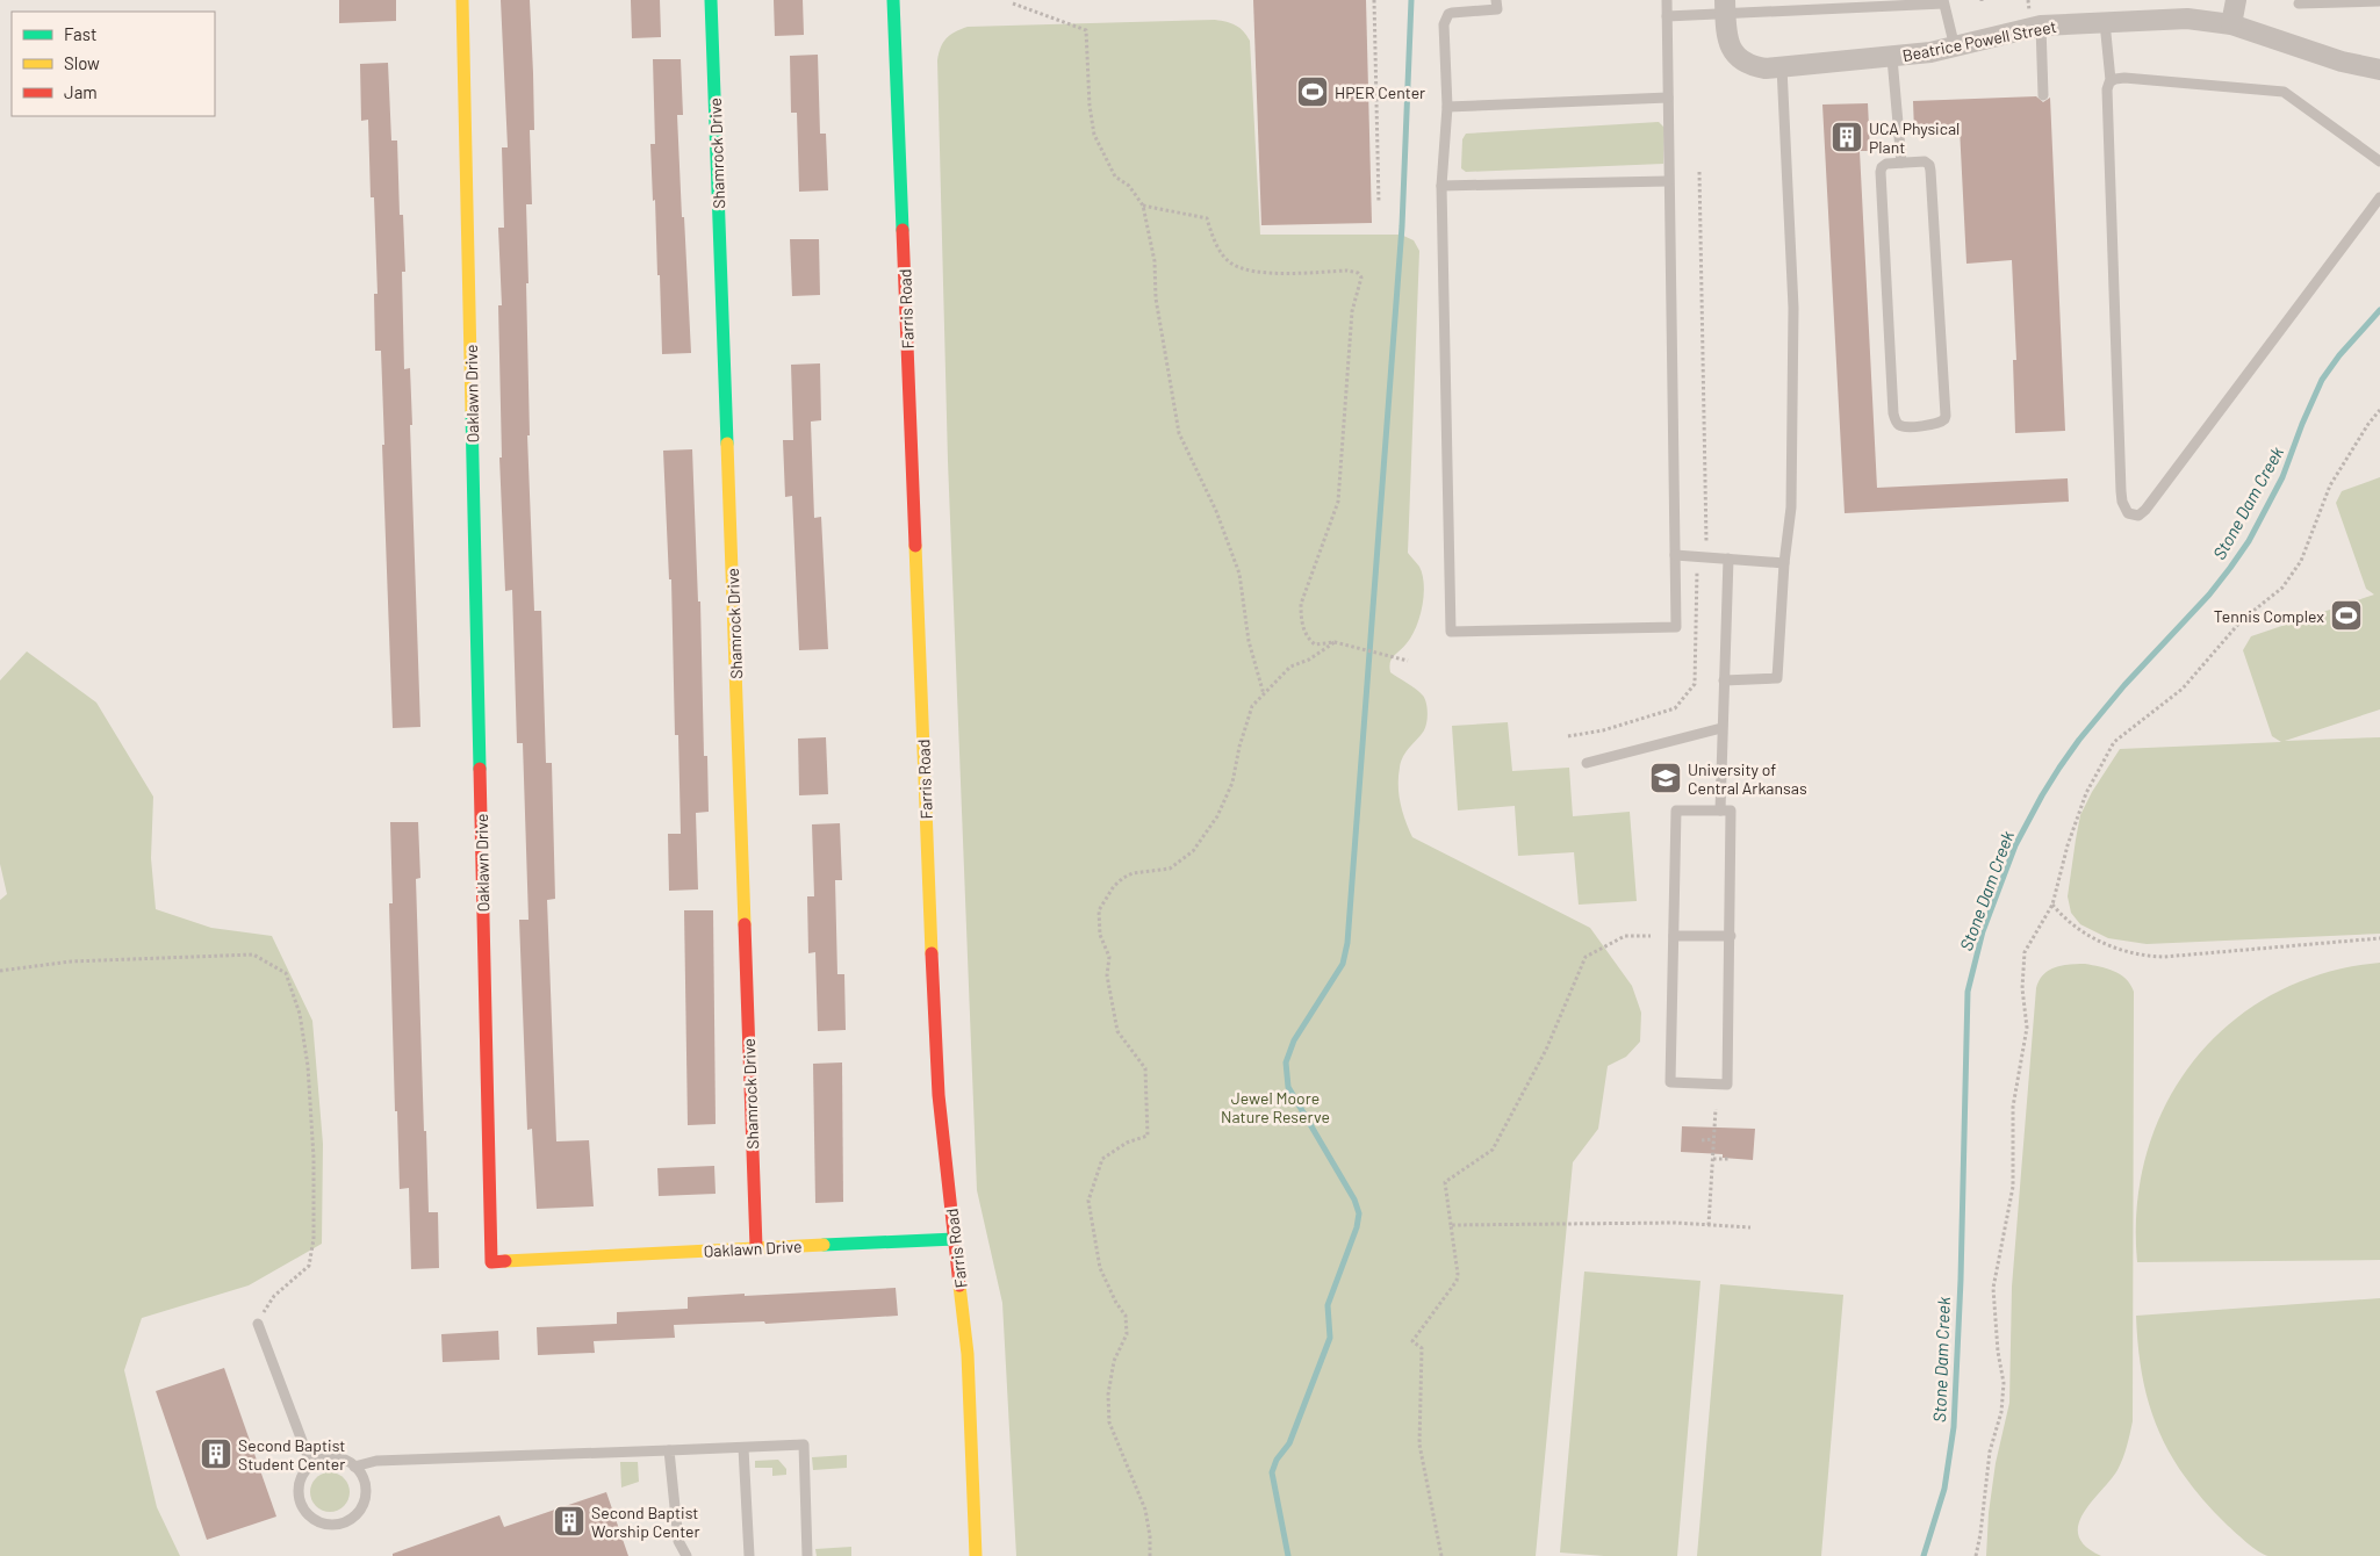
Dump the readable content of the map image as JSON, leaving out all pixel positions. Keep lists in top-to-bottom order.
{
  "streets": {
    "street": [
      "Beatrice Powell Street",
      "Shamrock Drive",
      "Farris Road",
      "Oaklawn Drive"
    ]
  },
  "crossings": [
    ["Shamrock Drive", "Oaklawn Drive"],
    ["Farris Road", "Oaklawn Drive"]
  ],
  "water": ["Stone Dam Creek"],
  "parks": ["Jewel Moore Nature Reserve"],
  "places": {
    "sports": ["HPER Center", "Tennis Complex"],
    "building": ["UCA Physical Plant", "Second Baptist Student Center", "Second Baptist Worship Center"],
    "school or university": ["University of Central Arkansas"]
  },
  "legend": ["Fast", "Slow", "Jam"]
}
